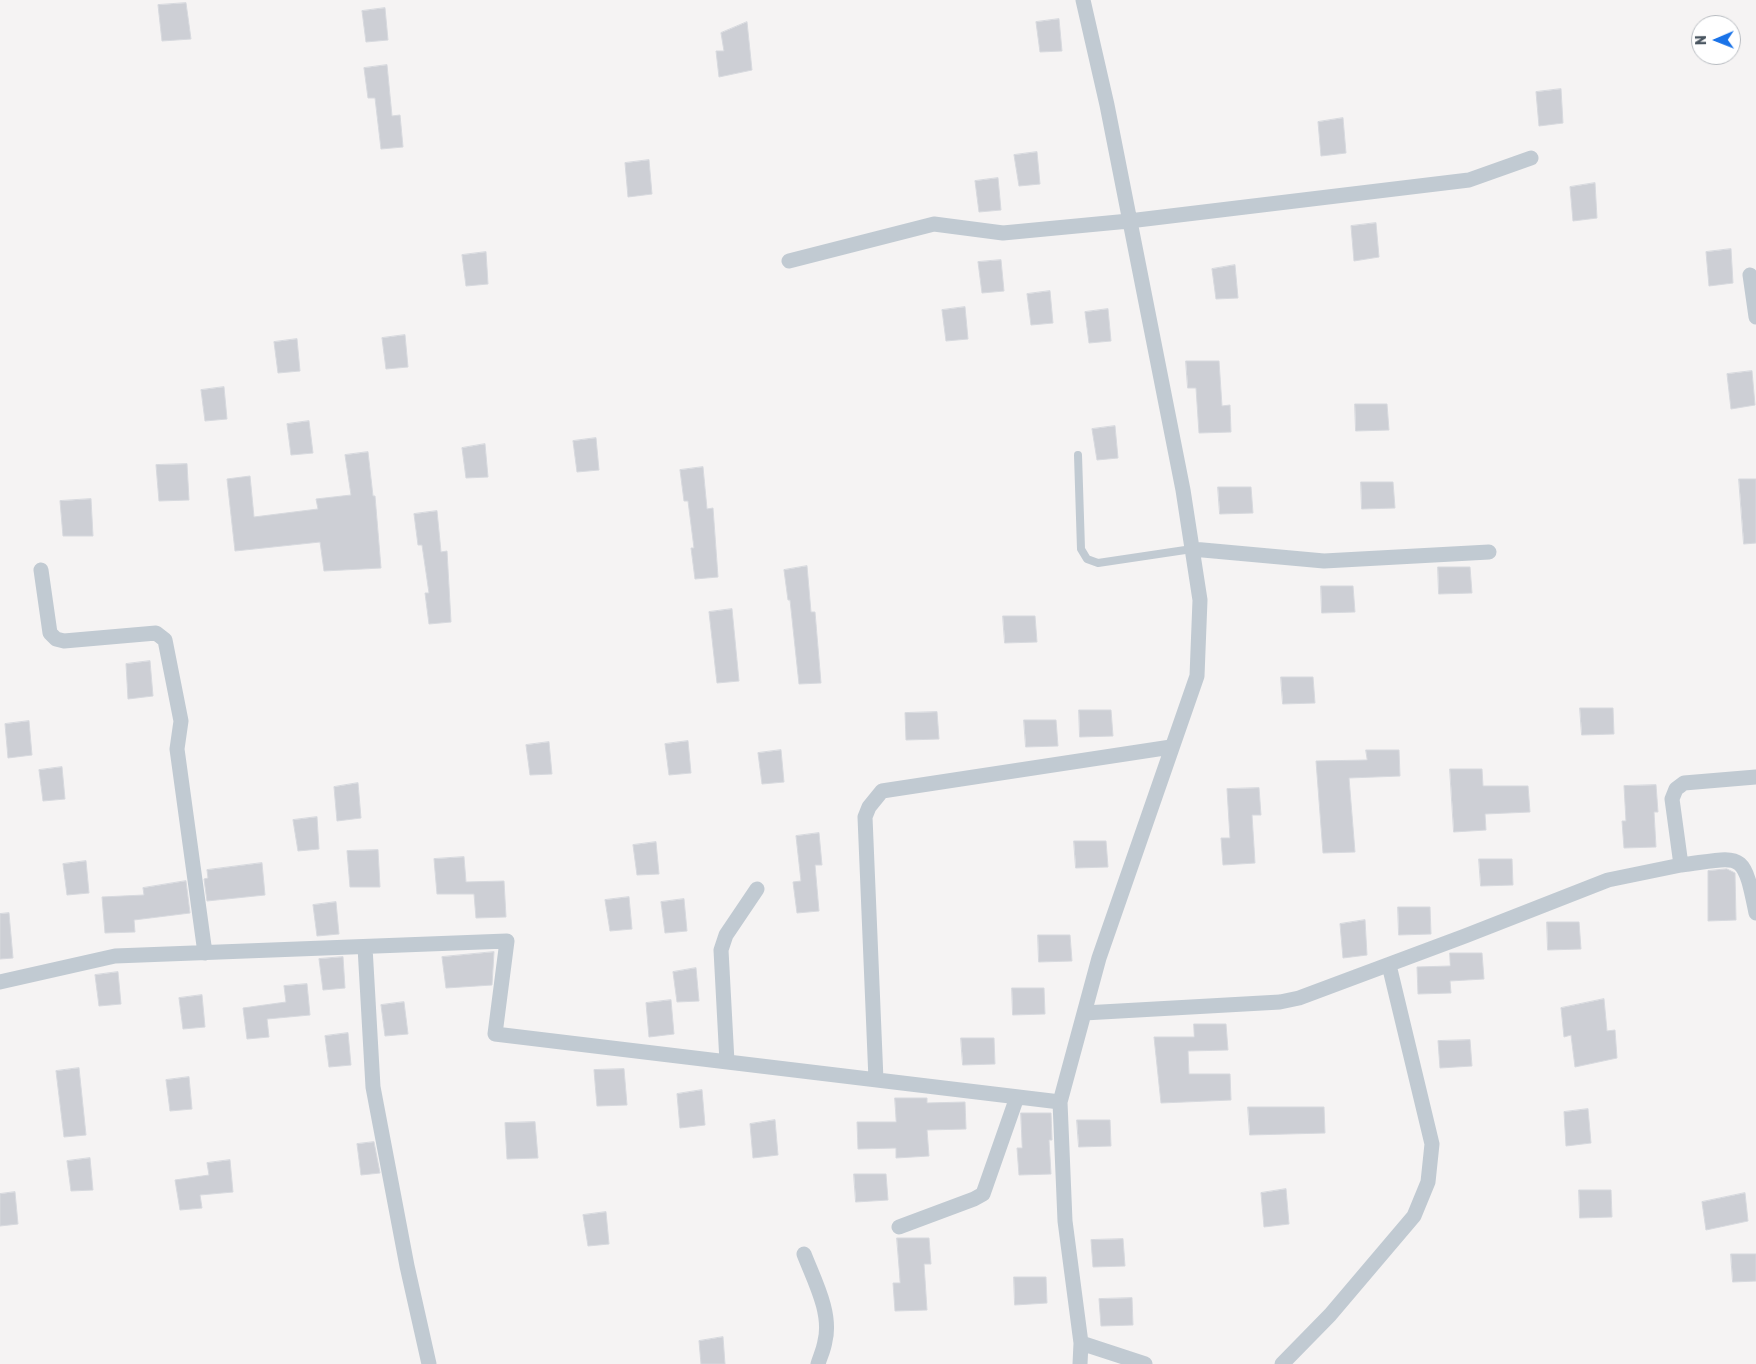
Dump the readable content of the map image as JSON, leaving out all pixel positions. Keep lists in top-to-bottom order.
{
  "north": "left"
}
